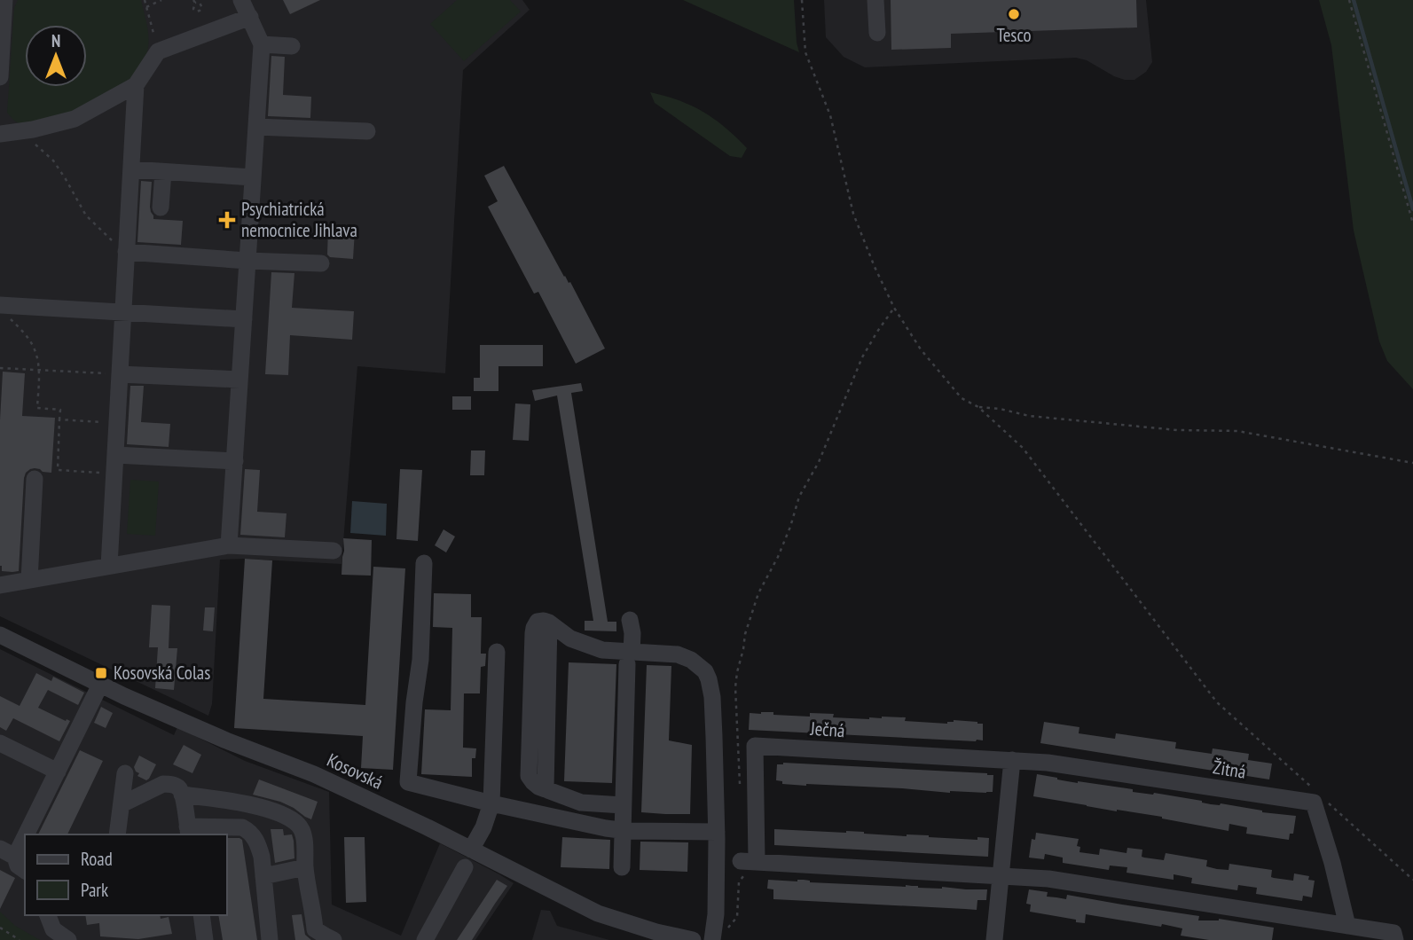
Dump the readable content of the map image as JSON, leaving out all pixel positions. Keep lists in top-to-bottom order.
{
  "streets": {
    "street": ["Ječná", "Žitná", "Kosovská"]
  },
  "crossings": [
    ["Ječná", "Žitná"]
  ],
  "places": {
    "other": ["Tesco"],
    "health": ["Psychiatrická nemocnice Jihlava"],
    "transit": ["Kosovská Colas"]
  },
  "legend": ["Road", "Park"],
  "north": "top"
}
